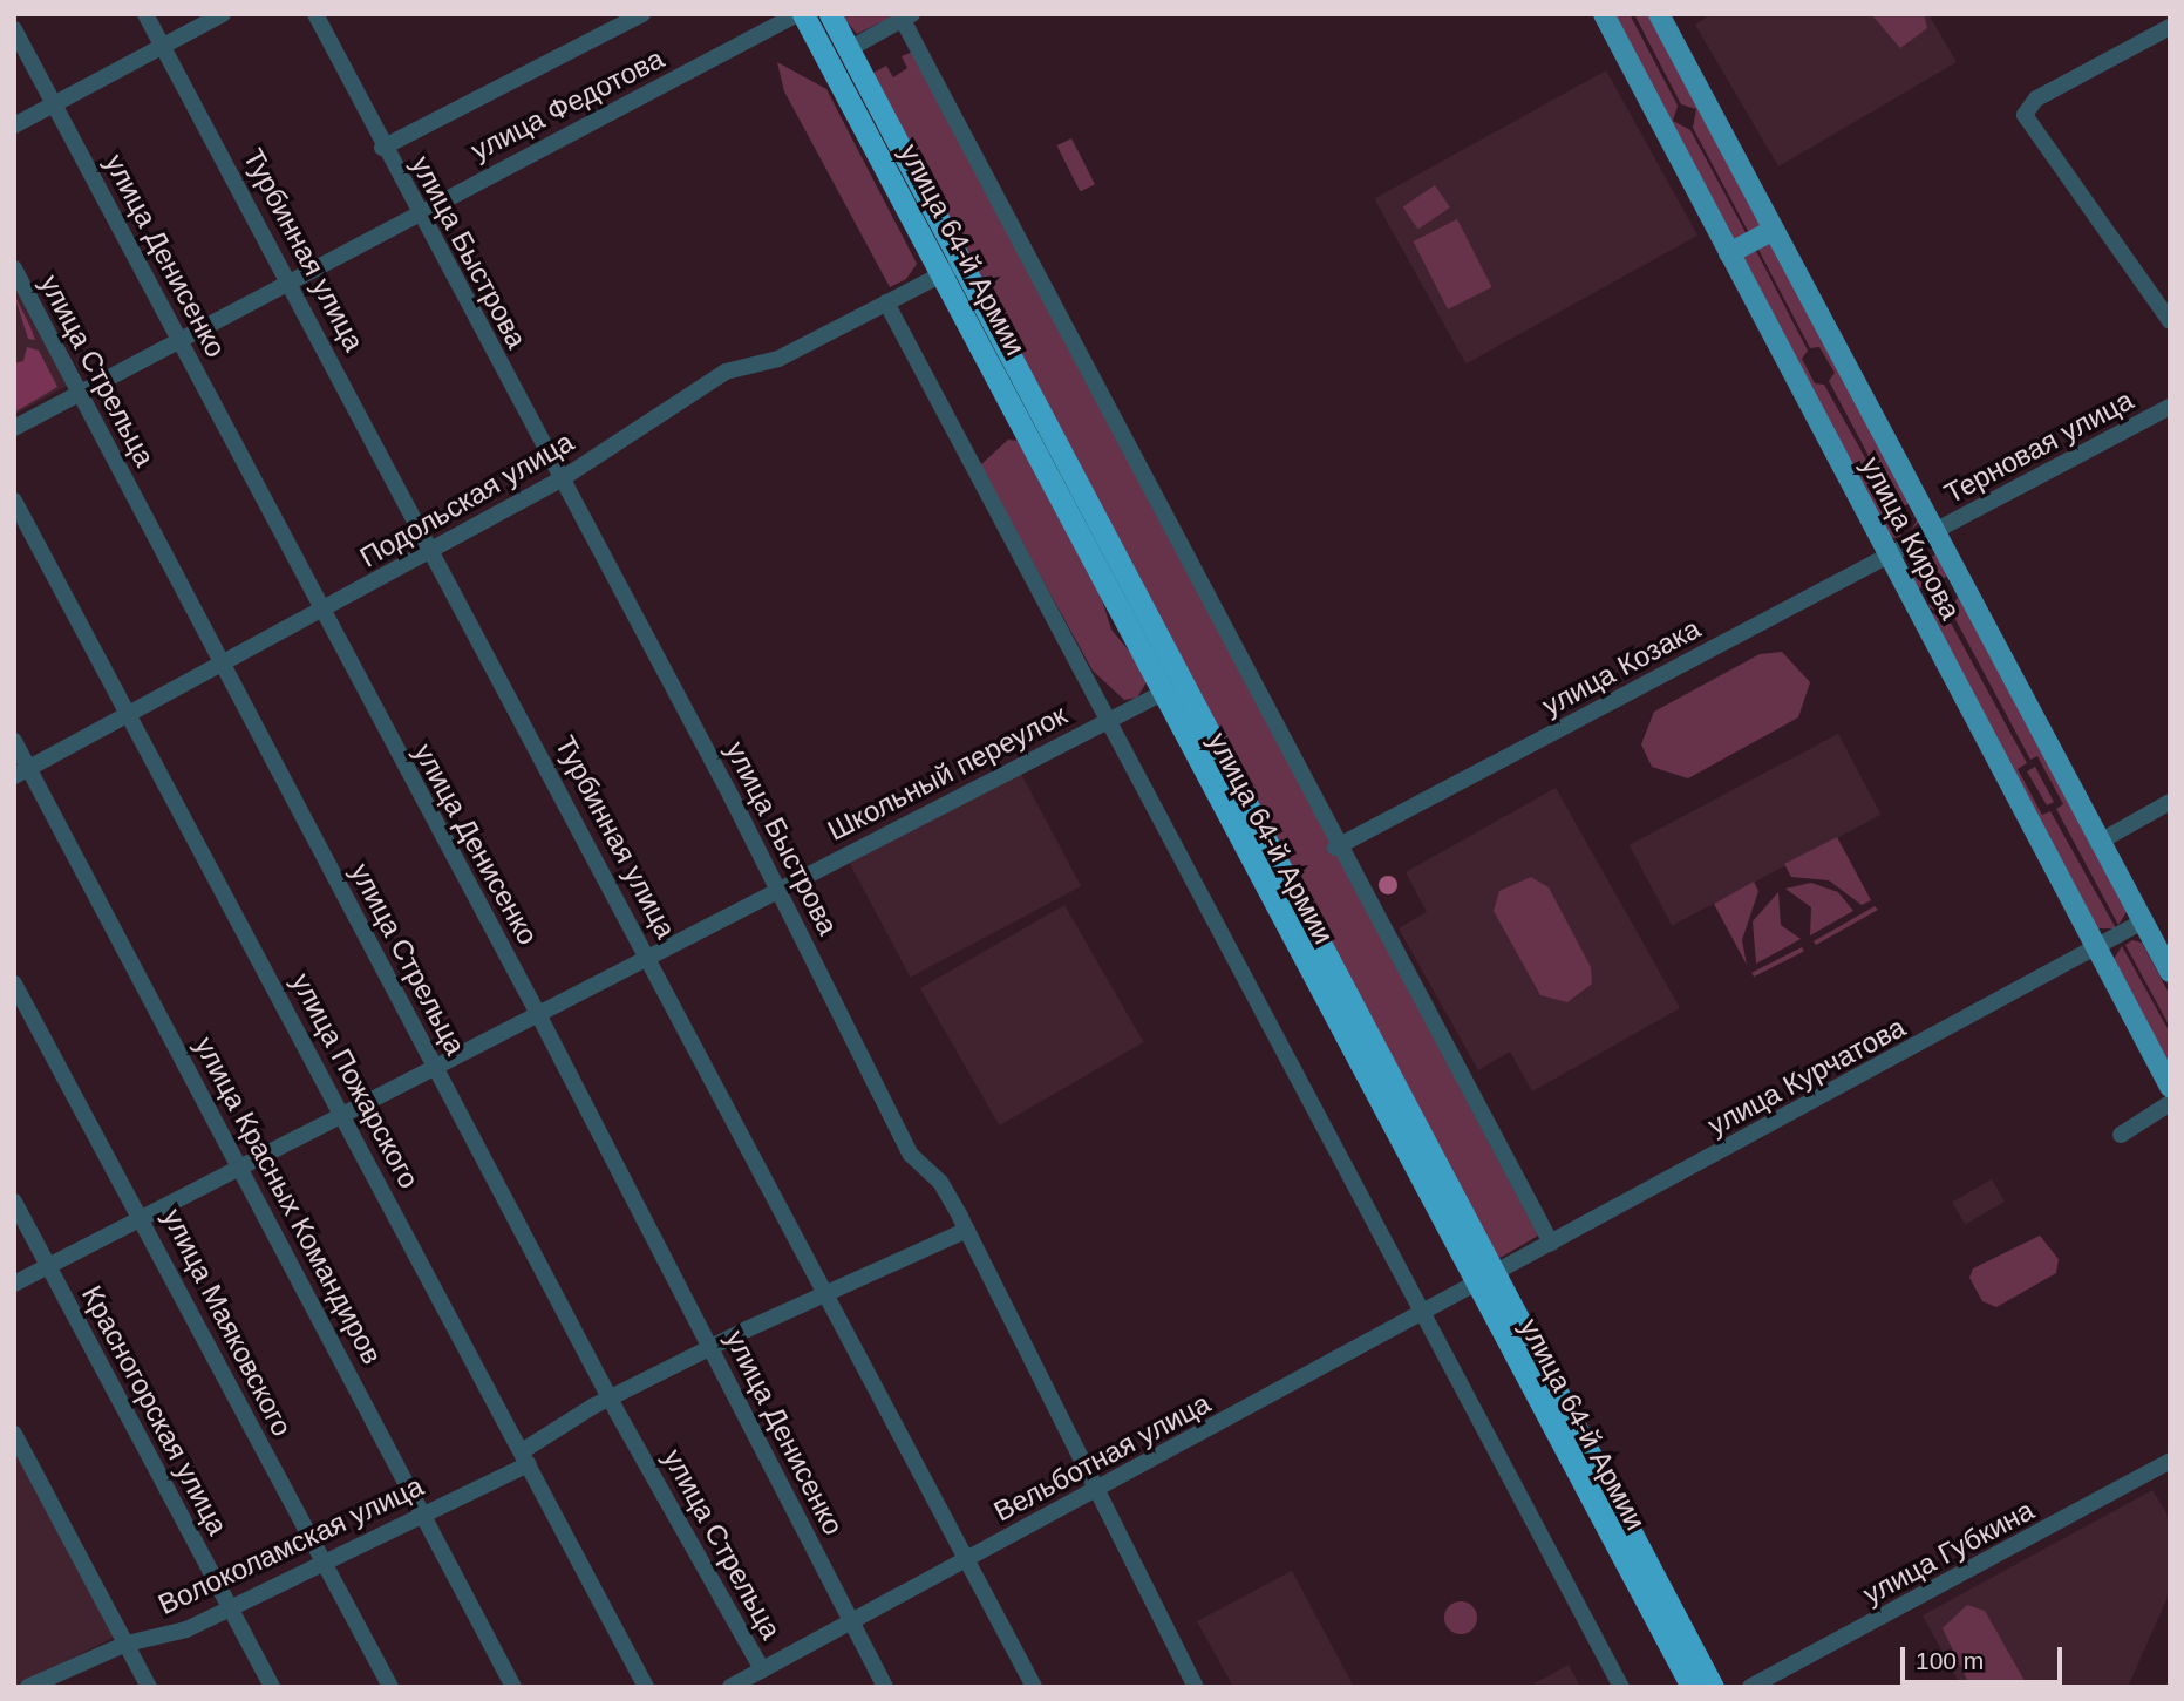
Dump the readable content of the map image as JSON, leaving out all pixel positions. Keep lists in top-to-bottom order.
{
  "streets": {
    "highway": ["улица 64-й Армии"],
    "main road": ["улица Кирова"],
    "street": [
      "улица Федотова",
      "Турбинная улица",
      "улица Быстрова",
      "улица Денисенко",
      "улица Стрельца",
      "Терновая улица",
      "Подольская улица",
      "улица Козака",
      "Школьный переулок",
      "улица Курчатова",
      "улица Пожарского",
      "улица Красных Командиров",
      "улица Маяковского",
      "Красногорская улица",
      "Вельботная улица",
      "Волоколамская улица",
      "улица Губкина"
    ]
  },
  "crossings": [
    ["улица Федотова", "Турбинная улица"],
    ["улица Федотова", "улица Быстрова"],
    ["улица Федотова", "улица Денисенко"],
    ["улица Федотова", "улица Стрельца"],
    ["Турбинная улица", "Подольская улица"],
    ["Турбинная улица", "Школьный переулок"],
    ["Турбинная улица", "Вельботная улица"],
    ["Турбинная улица", "Волоколамская улица"],
    ["улица 64-й Армии", "Подольская улица"],
    ["улица 64-й Армии", "Школьный переулок"],
    ["улица 64-й Армии", "улица Курчатова"],
    ["улица 64-й Армии", "Вельботная улица"],
    ["улица Быстрова", "Подольская улица"],
    ["улица Быстрова", "Школьный переулок"],
    ["улица Быстрова", "Вельботная улица"],
    ["улица Быстрова", "Волоколамская улица"],
    ["улица Денисенко", "Подольская улица"],
    ["улица Денисенко", "Школьный переулок"],
    ["улица Денисенко", "Вельботная улица"],
    ["улица Денисенко", "Волоколамская улица"],
    ["улица Стрельца", "Подольская улица"],
    ["улица Стрельца", "Школьный переулок"],
    ["улица Стрельца", "Вельботная улица"],
    ["улица Стрельца", "Волоколамская улица"],
    ["Терновая улица", "улица Кирова"],
    ["Терновая улица", "улица Козака"],
    ["Подольская улица", "улица Пожарского"],
    ["Подольская улица", "улица Красных Командиров"],
    ["улица Кирова", "улица Козака"],
    ["улица Кирова", "улица Курчатова"],
    ["Школьный переулок", "улица Пожарского"],
    ["Школьный переулок", "улица Красных Командиров"],
    ["Школьный переулок", "улица Маяковского"],
    ["Школьный переулок", "Красногорская улица"],
    ["улица Курчатова", "Вельботная улица"],
    ["улица Пожарского", "Волоколамская улица"],
    ["улица Красных Командиров", "Волоколамская улица"],
    ["улица Маяковского", "Волоколамская улица"],
    ["Красногорская улица", "Волоколамская улица"]
  ],
  "scale_bar": "100 m"
}
